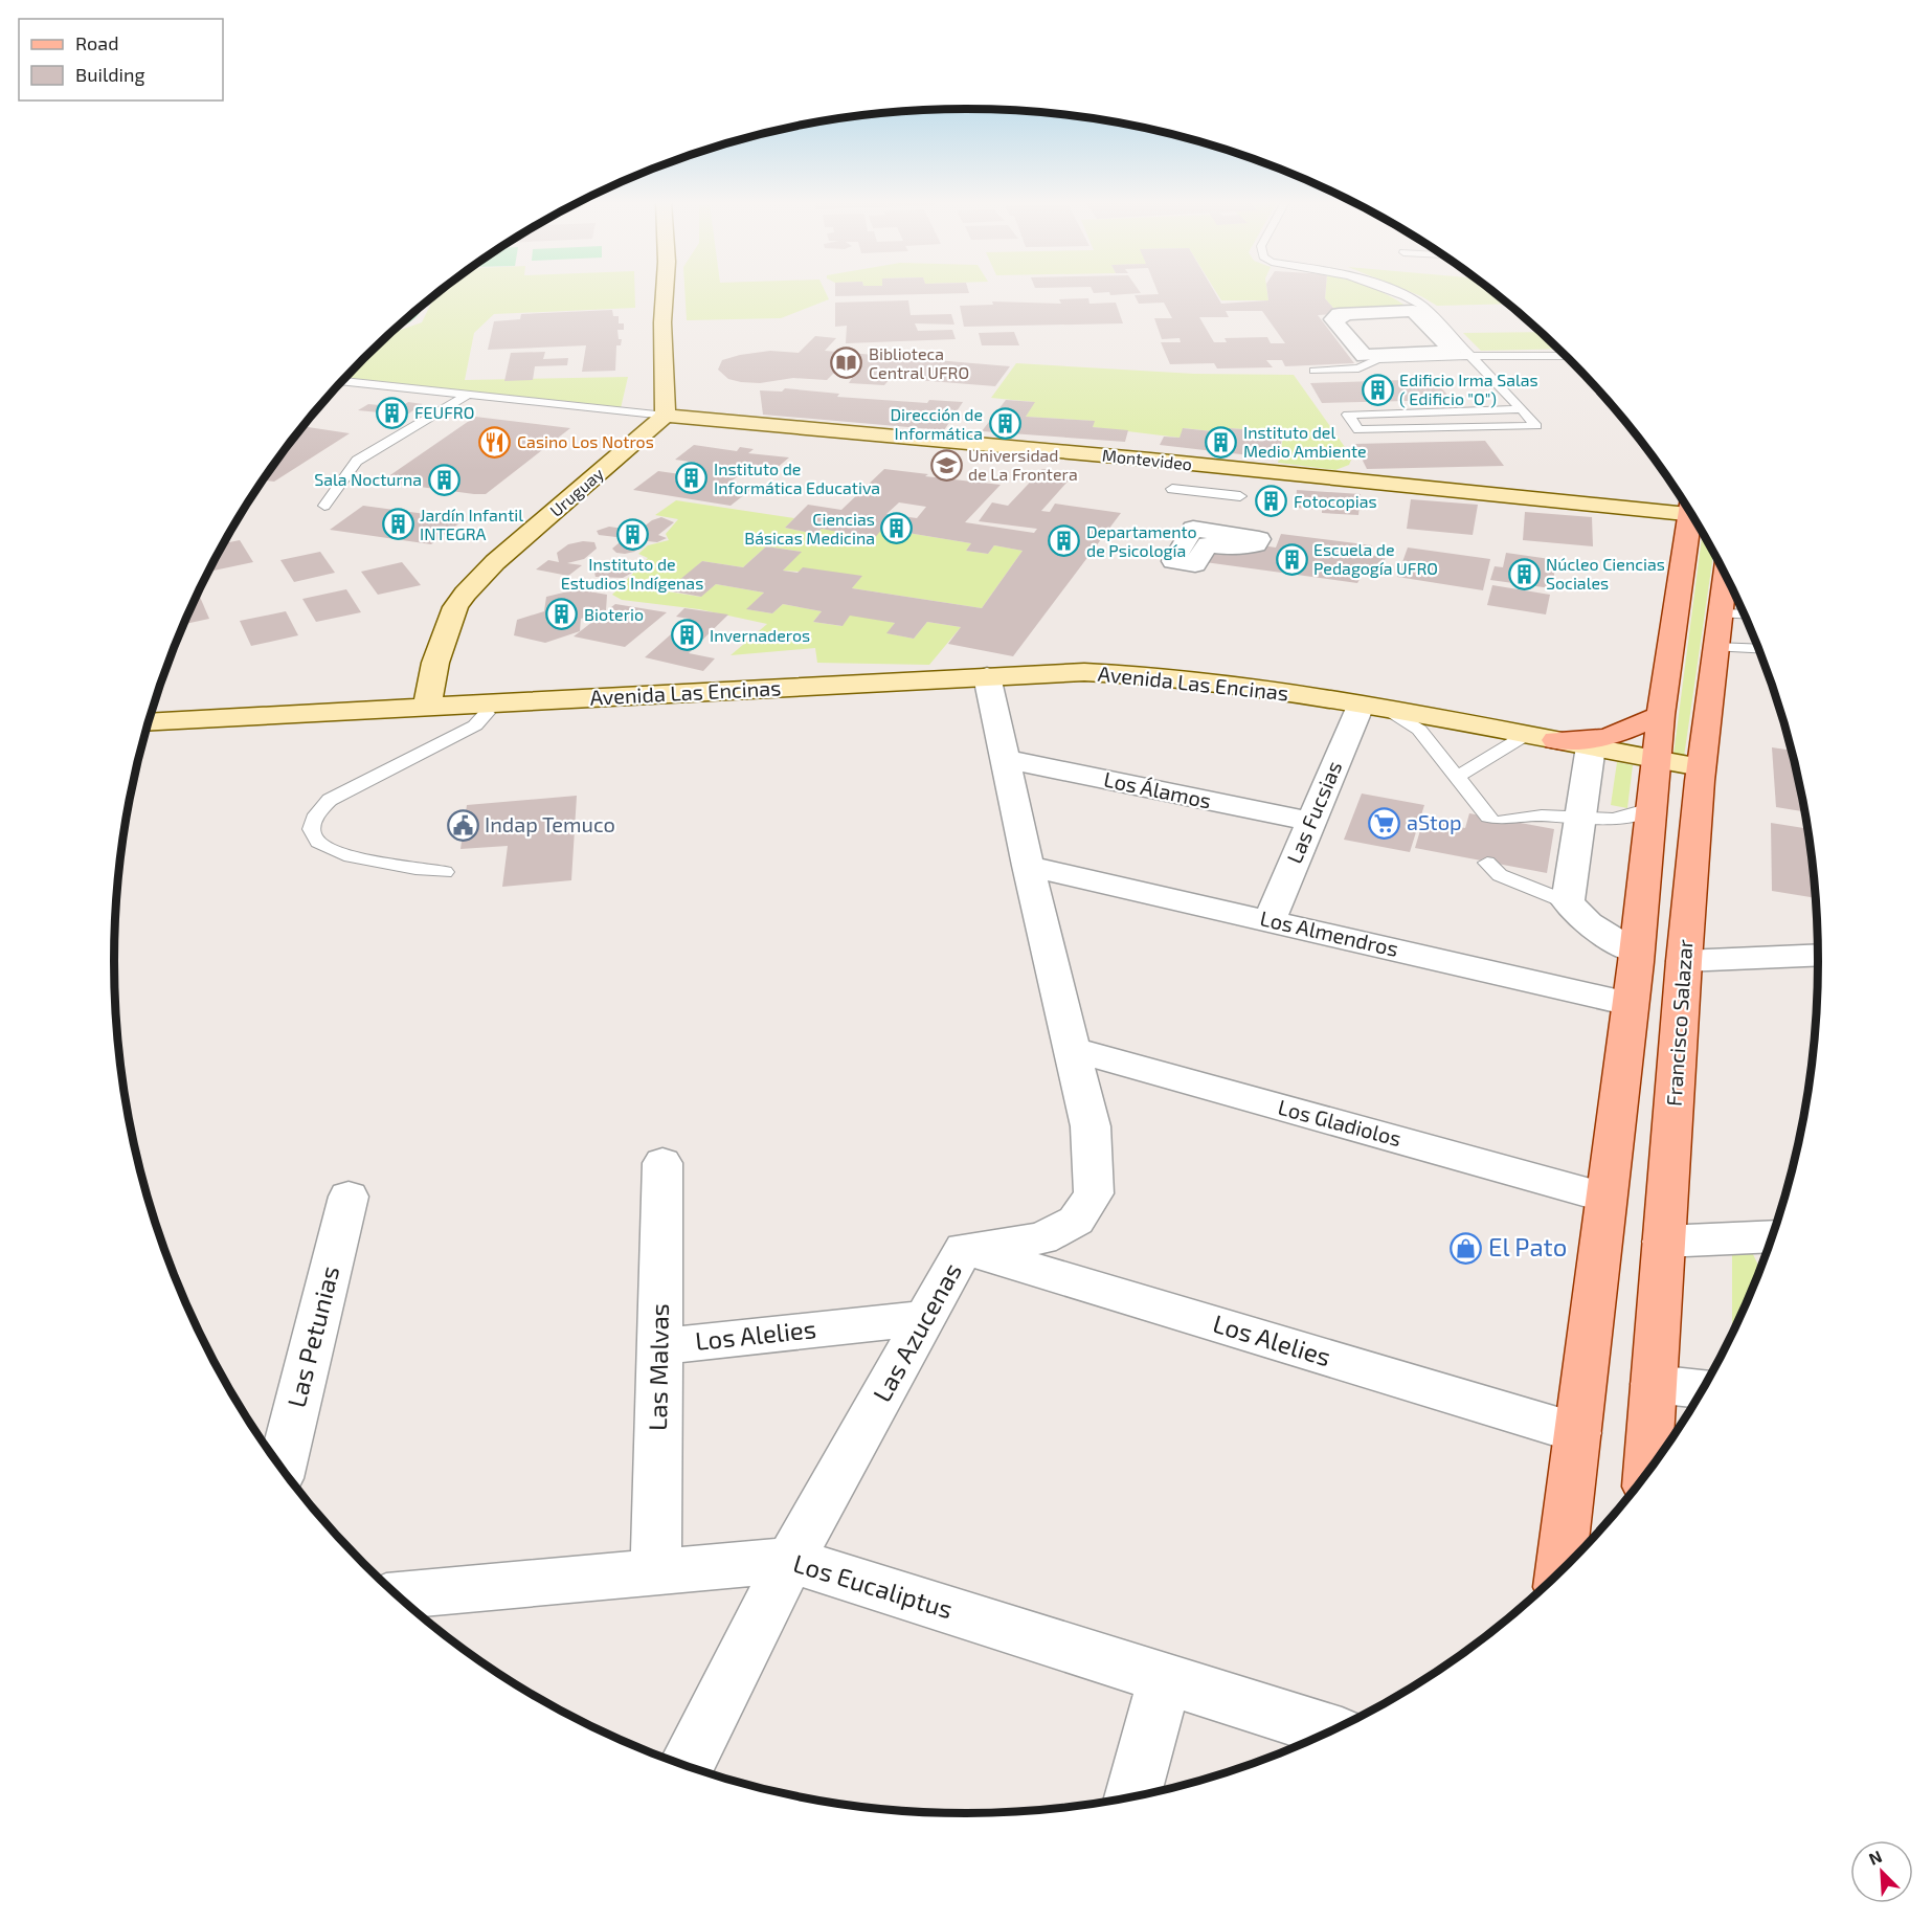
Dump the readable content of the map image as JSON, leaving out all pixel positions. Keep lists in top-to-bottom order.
{
  "streets": {
    "main road": [
      "Montevideo",
      "Uruguay",
      "Avenida Las Encinas",
      "Francisco Salazar"
    ],
    "street": [
      "Los Álamos",
      "Las Fucsias",
      "Los Almendros",
      "Los Gladiolos",
      "Las Azucenas",
      "Los Alelies",
      "Las Petunias",
      "Las Malvas",
      "Los Eucaliptus"
    ]
  },
  "crossings": [
    ["Montevideo", "Uruguay"],
    ["Uruguay", "Avenida Las Encinas"],
    ["Avenida Las Encinas", "Las Fucsias"],
    ["Avenida Las Encinas", "Francisco Salazar"],
    ["Avenida Las Encinas", "Las Azucenas"],
    ["Los Álamos", "Las Fucsias"],
    ["Los Álamos", "Las Azucenas"],
    ["Las Fucsias", "Los Almendros"],
    ["Los Almendros", "Las Azucenas"],
    ["Los Gladiolos", "Las Azucenas"],
    ["Las Azucenas", "Los Alelies"],
    ["Las Azucenas", "Los Eucaliptus"],
    ["Los Alelies", "Las Malvas"],
    ["Las Malvas", "Los Eucaliptus"]
  ],
  "places": {
    "library": ["Biblioteca Central UFRO"],
    "building": [
      "Edificio Irma Salas ( Edificio \"O\")",
      "FEUFRO",
      "Dirección de Informática",
      "Instituto del Medio Ambiente",
      "Instituto de Informática Educativa",
      "Sala Nocturna",
      "Fotocopias",
      "Jardín Infantil INTEGRA",
      "Ciencias Básicas Medicina",
      "Instituto de Estudios Indígenas",
      "Departamento de Psicología",
      "Escuela de Pedagogía UFRO",
      "Núcleo Ciencias Sociales",
      "Bioterio",
      "Invernaderos"
    ],
    "restaurant": ["Casino Los Notros"],
    "school or university": ["Universidad de La Frontera"],
    "supermarket": ["aStop"],
    "public building": ["Indap Temuco"],
    "shop": ["El Pato"]
  },
  "legend": ["Road", "Building"],
  "north": "top left"
}
